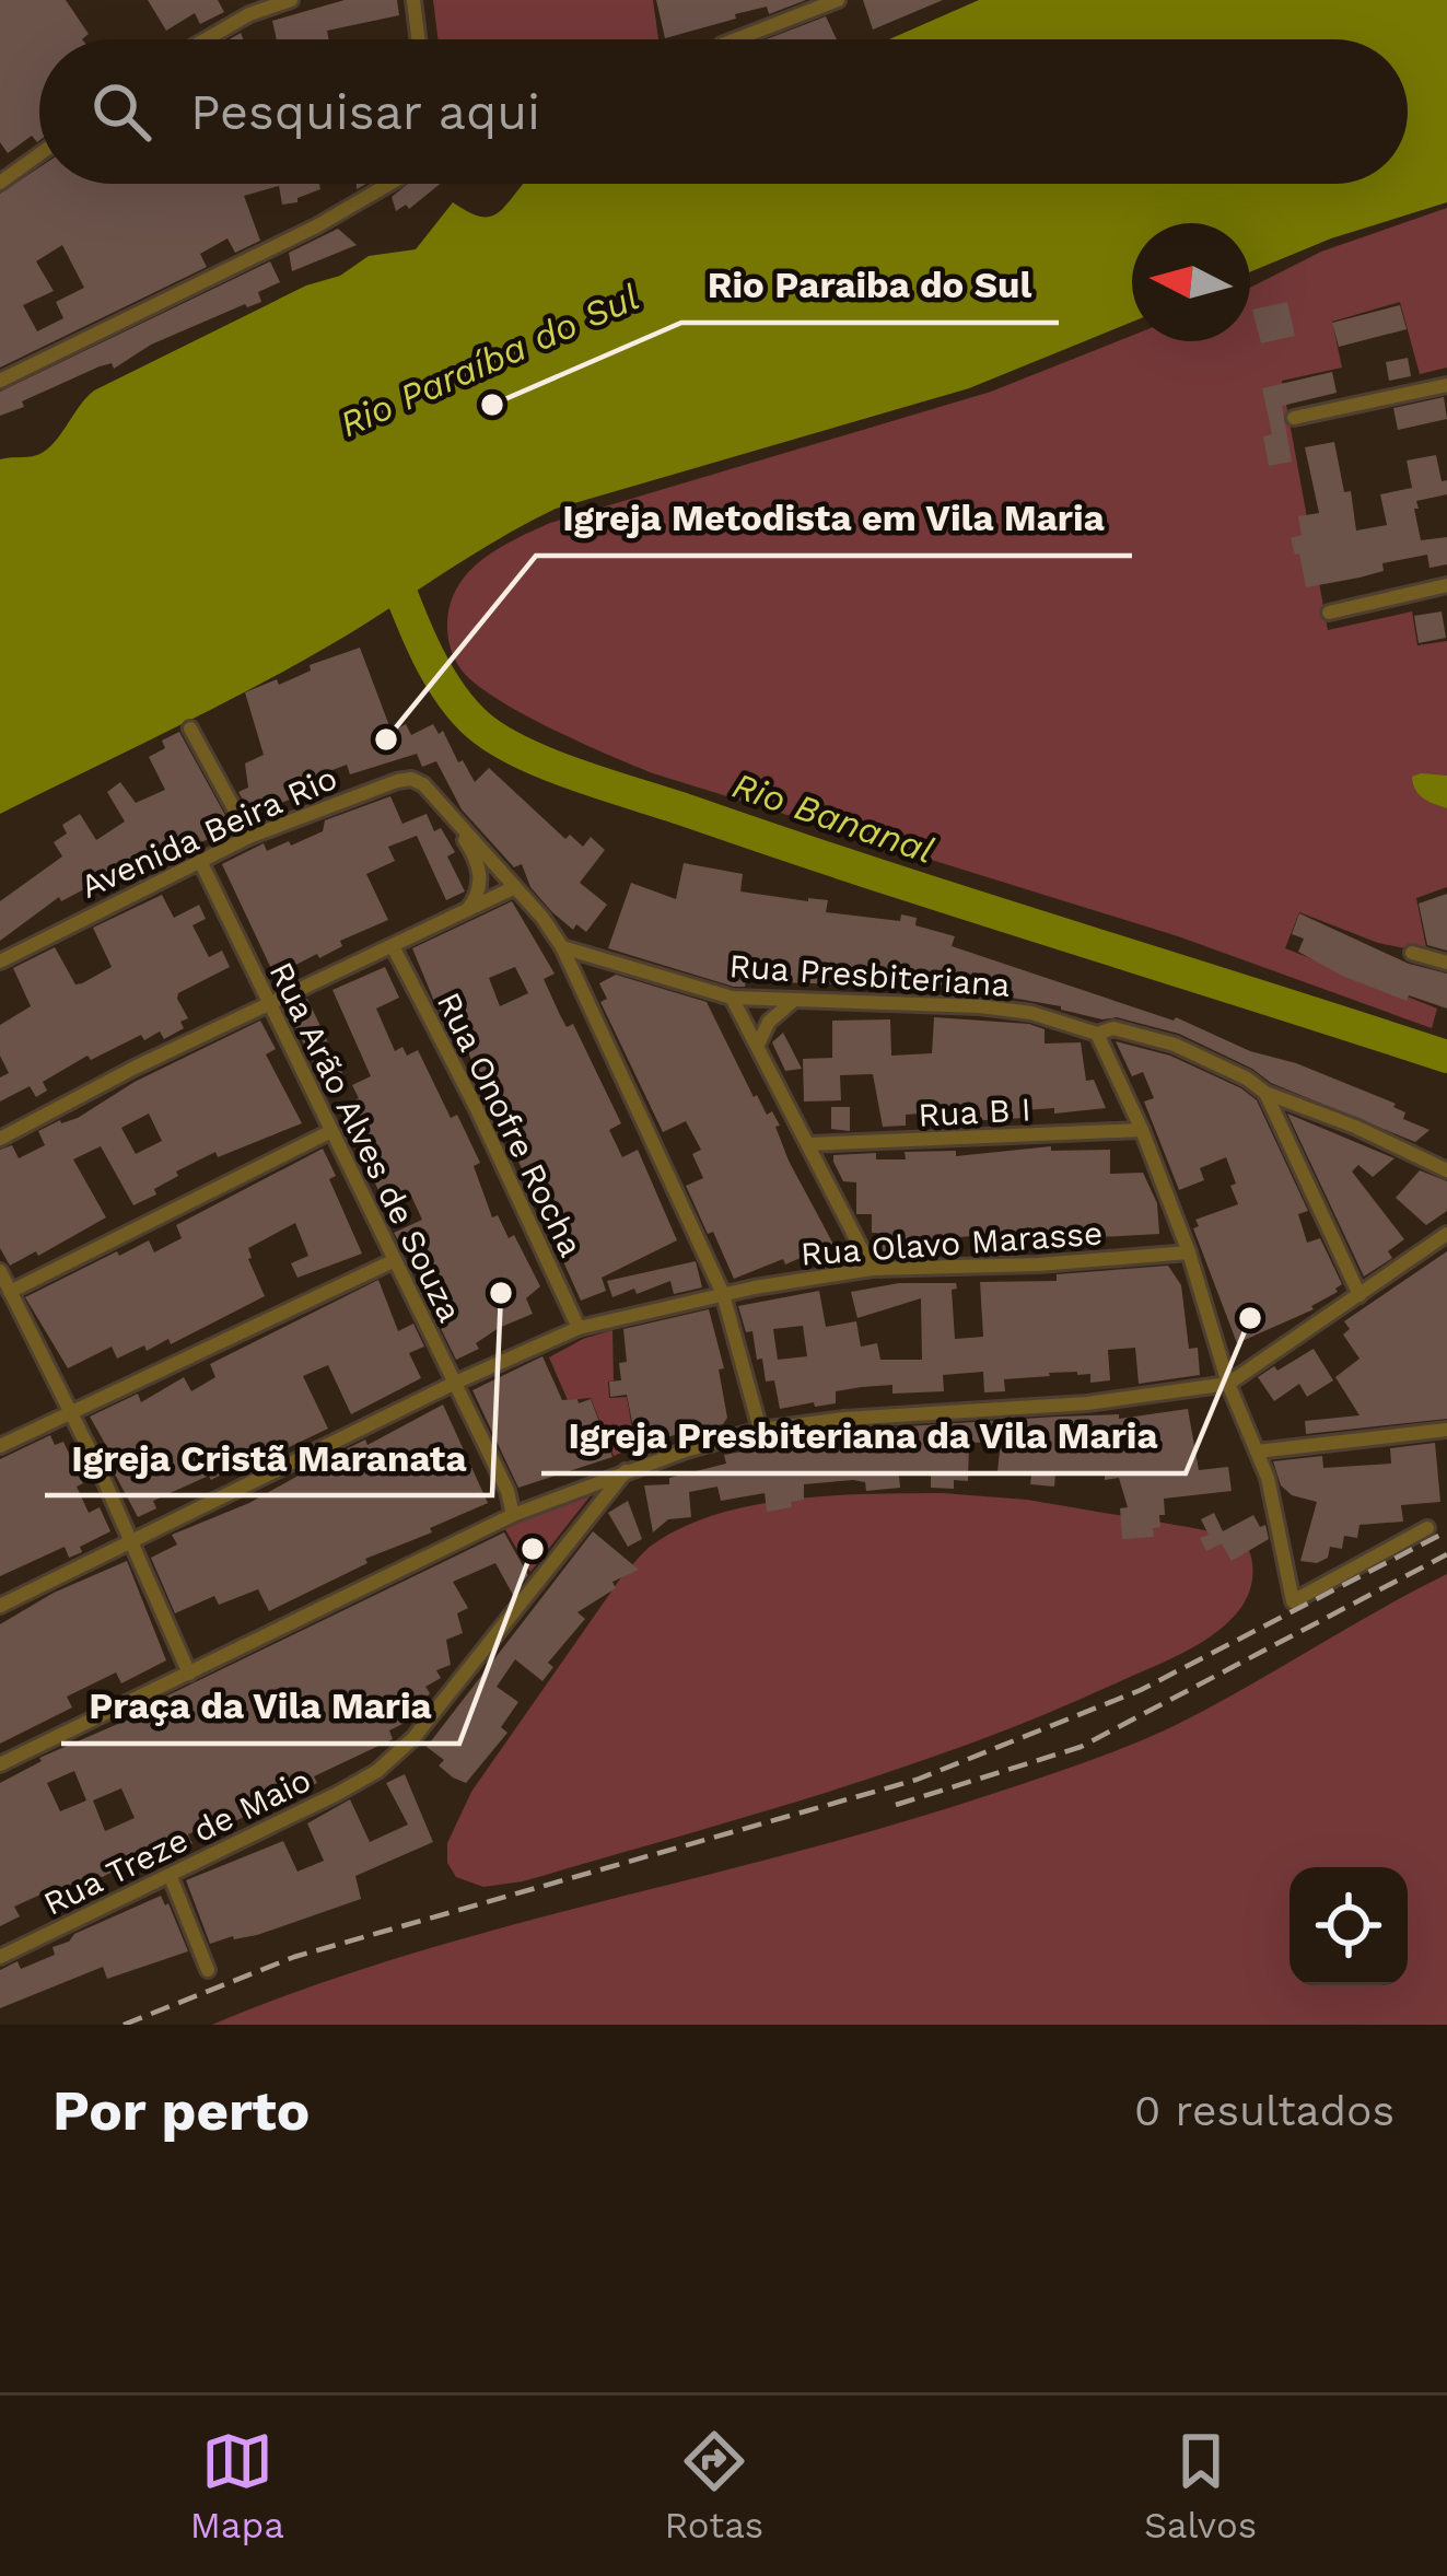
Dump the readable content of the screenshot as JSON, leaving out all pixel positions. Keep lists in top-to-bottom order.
{
  "streets": {
    "street": [
      "Avenida Beira Rio",
      "Rua Presbiteriana",
      "Rua B I",
      "Rua Onofre Rocha",
      "Rua Arão Alves de Souza",
      "Rua Olavo Marasse",
      "Rua Treze de Maio"
    ]
  },
  "crossings": [
    ["Avenida Beira Rio", "Rua Arão Alves de Souza"],
    ["Rua Onofre Rocha", "Rua Olavo Marasse"],
    ["Rua Arão Alves de Souza", "Rua Olavo Marasse"]
  ],
  "water": ["Rio Paraíba do Sul", "Rio Bananal"],
  "places": [
    "Rio Paraiba do Sul",
    "Igreja Metodista em Vila Maria",
    "Igreja Cristã Maranata",
    "Igreja Presbiteriana da Vila Maria",
    "Praça da Vila Maria"
  ],
  "north": "left",
  "page": {
    "search": "Pesquisar aqui",
    "heading": ["Por perto", "0 resultados"],
    "nav": ["Mapa", "Rotas", "Salvos"]
  }
}
